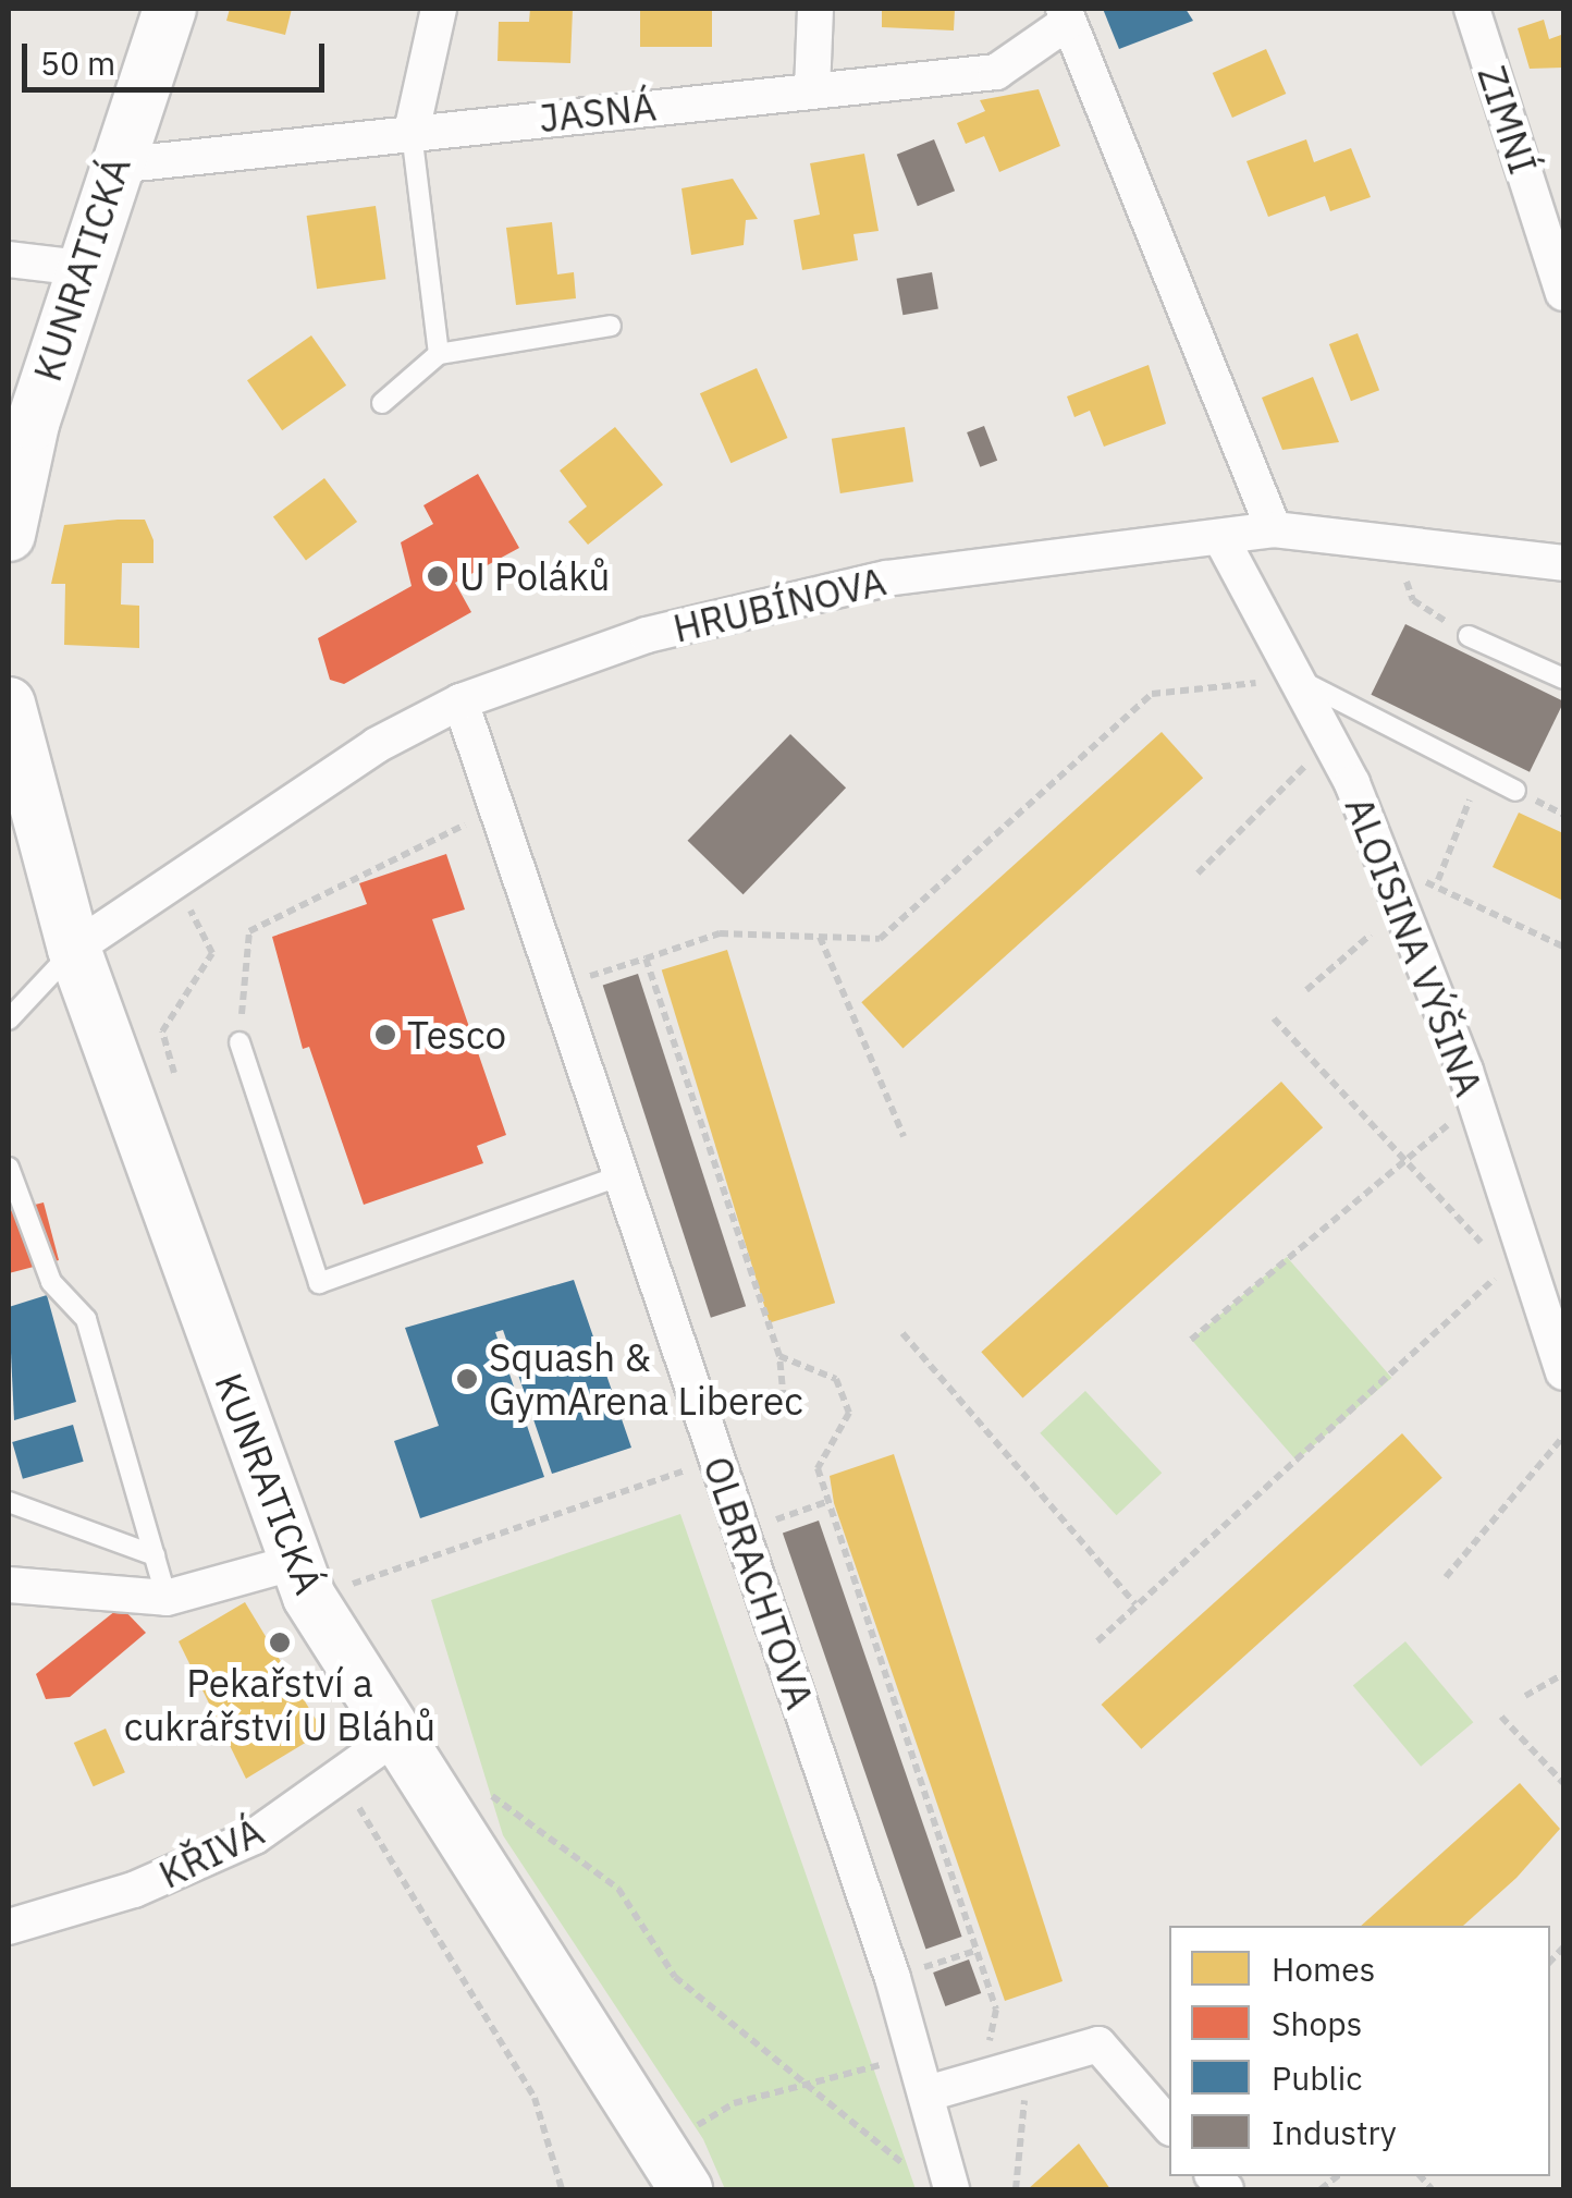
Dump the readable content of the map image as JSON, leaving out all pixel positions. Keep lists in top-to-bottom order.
{
  "streets": {
    "street": [
      "JASNÁ",
      "ZIMNÍ",
      "KUNRATICKÁ",
      "HRUBÍNOVA",
      "ALOISINA VÝŠINA",
      "OLBRACHTOVA",
      "KŘIVÁ"
    ]
  },
  "crossings": [
    ["JASNÁ", "KUNRATICKÁ"],
    ["KUNRATICKÁ", "HRUBÍNOVA"],
    ["KUNRATICKÁ", "KŘIVÁ"],
    ["HRUBÍNOVA", "ALOISINA VÝŠINA"],
    ["HRUBÍNOVA", "OLBRACHTOVA"]
  ],
  "places": [
    "U Poláků",
    "Tesco",
    "Squash & GymArena Liberec",
    "Pekařství a cukrářství U Bláhů"
  ],
  "legend": [
    "Homes",
    "Shops",
    "Public",
    "Industry"
  ],
  "scale_bar": "50 m"
}
